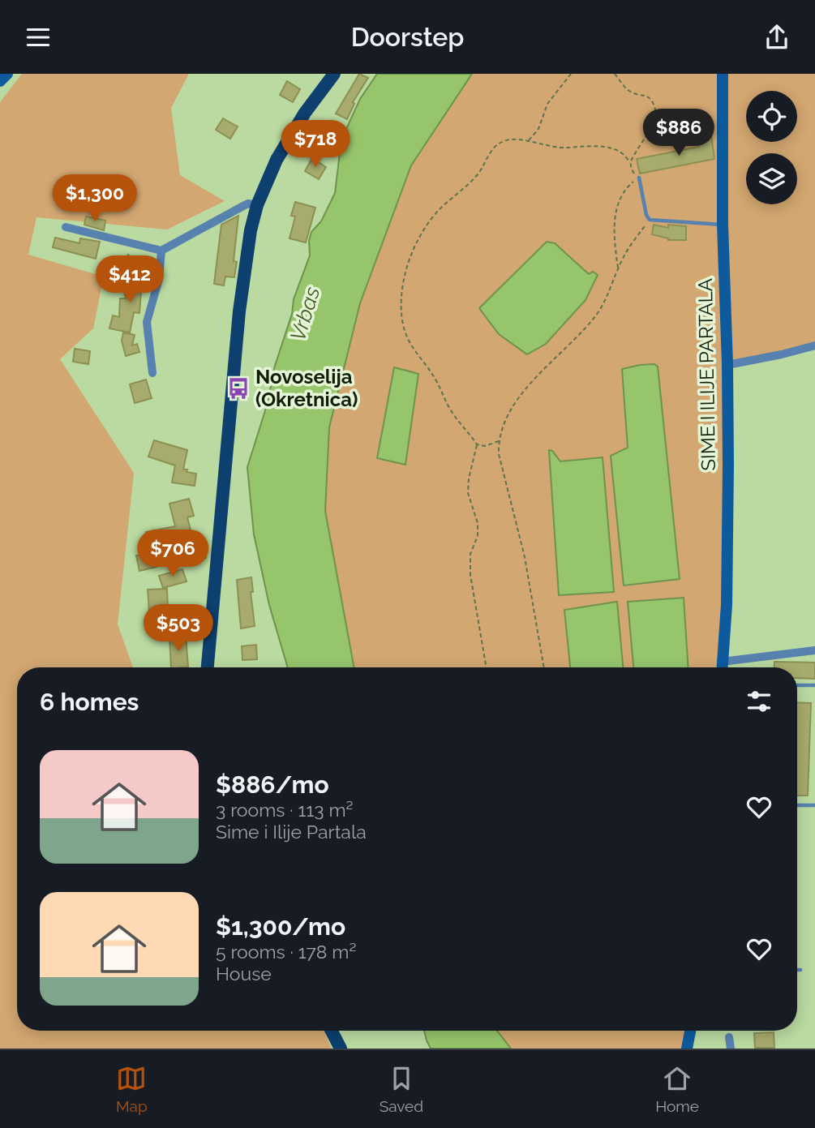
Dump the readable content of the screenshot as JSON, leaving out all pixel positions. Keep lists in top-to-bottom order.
{
  "streets": {
    "street": ["SIME I ILIJE PARTALA"]
  },
  "water": ["Vrbas"],
  "places": {
    "bus stop": ["Novoselija (Okretnica)"]
  },
  "page": {
    "header": "Doorstep",
    "price": [
      "$886",
      "$718",
      "$1,300",
      "$412",
      "$706",
      "$503"
    ],
    "heading": "6 homes",
    "list": [
      {
        "name": "$886/mo",
        "note": "3 rooms · 113 m² · Sime i Ilije Partala"
      },
      {
        "name": "$1,300/mo",
        "note": "5 rooms · 178 m² · House"
      }
    ],
    "tabs": ["Map", "Saved", "Home"]
  }
}
